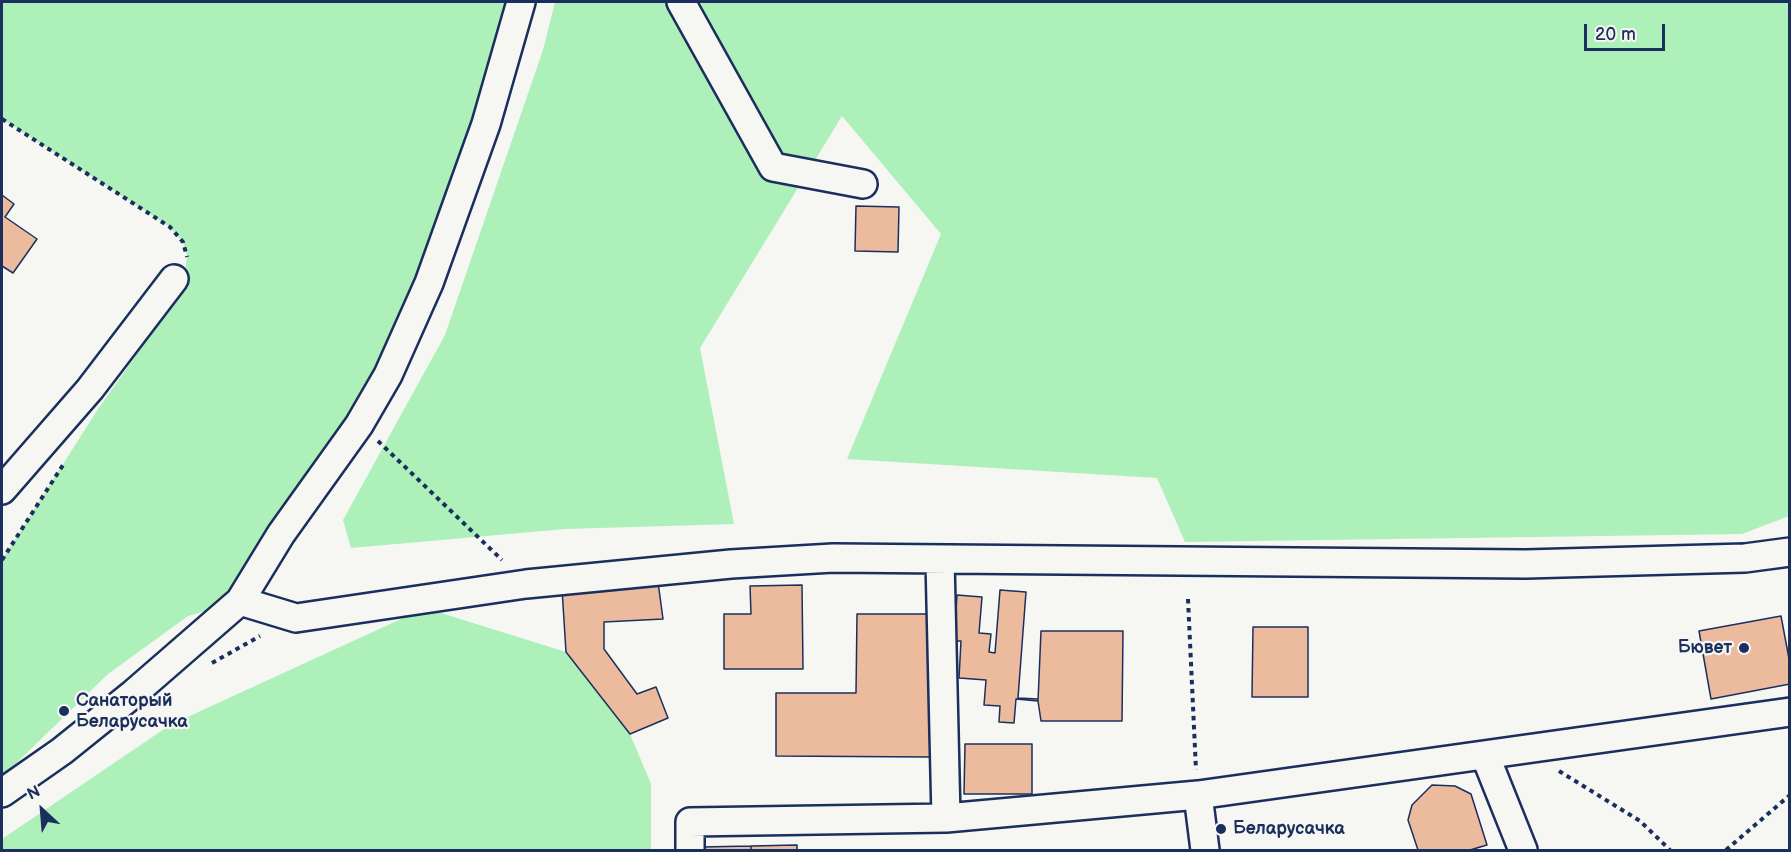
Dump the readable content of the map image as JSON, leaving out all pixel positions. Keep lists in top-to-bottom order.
{
  "places": ["Бювет", "Санаторый Беларусачка", "Беларусачка"],
  "scale_bar": "20 m",
  "north": "top left"
}
